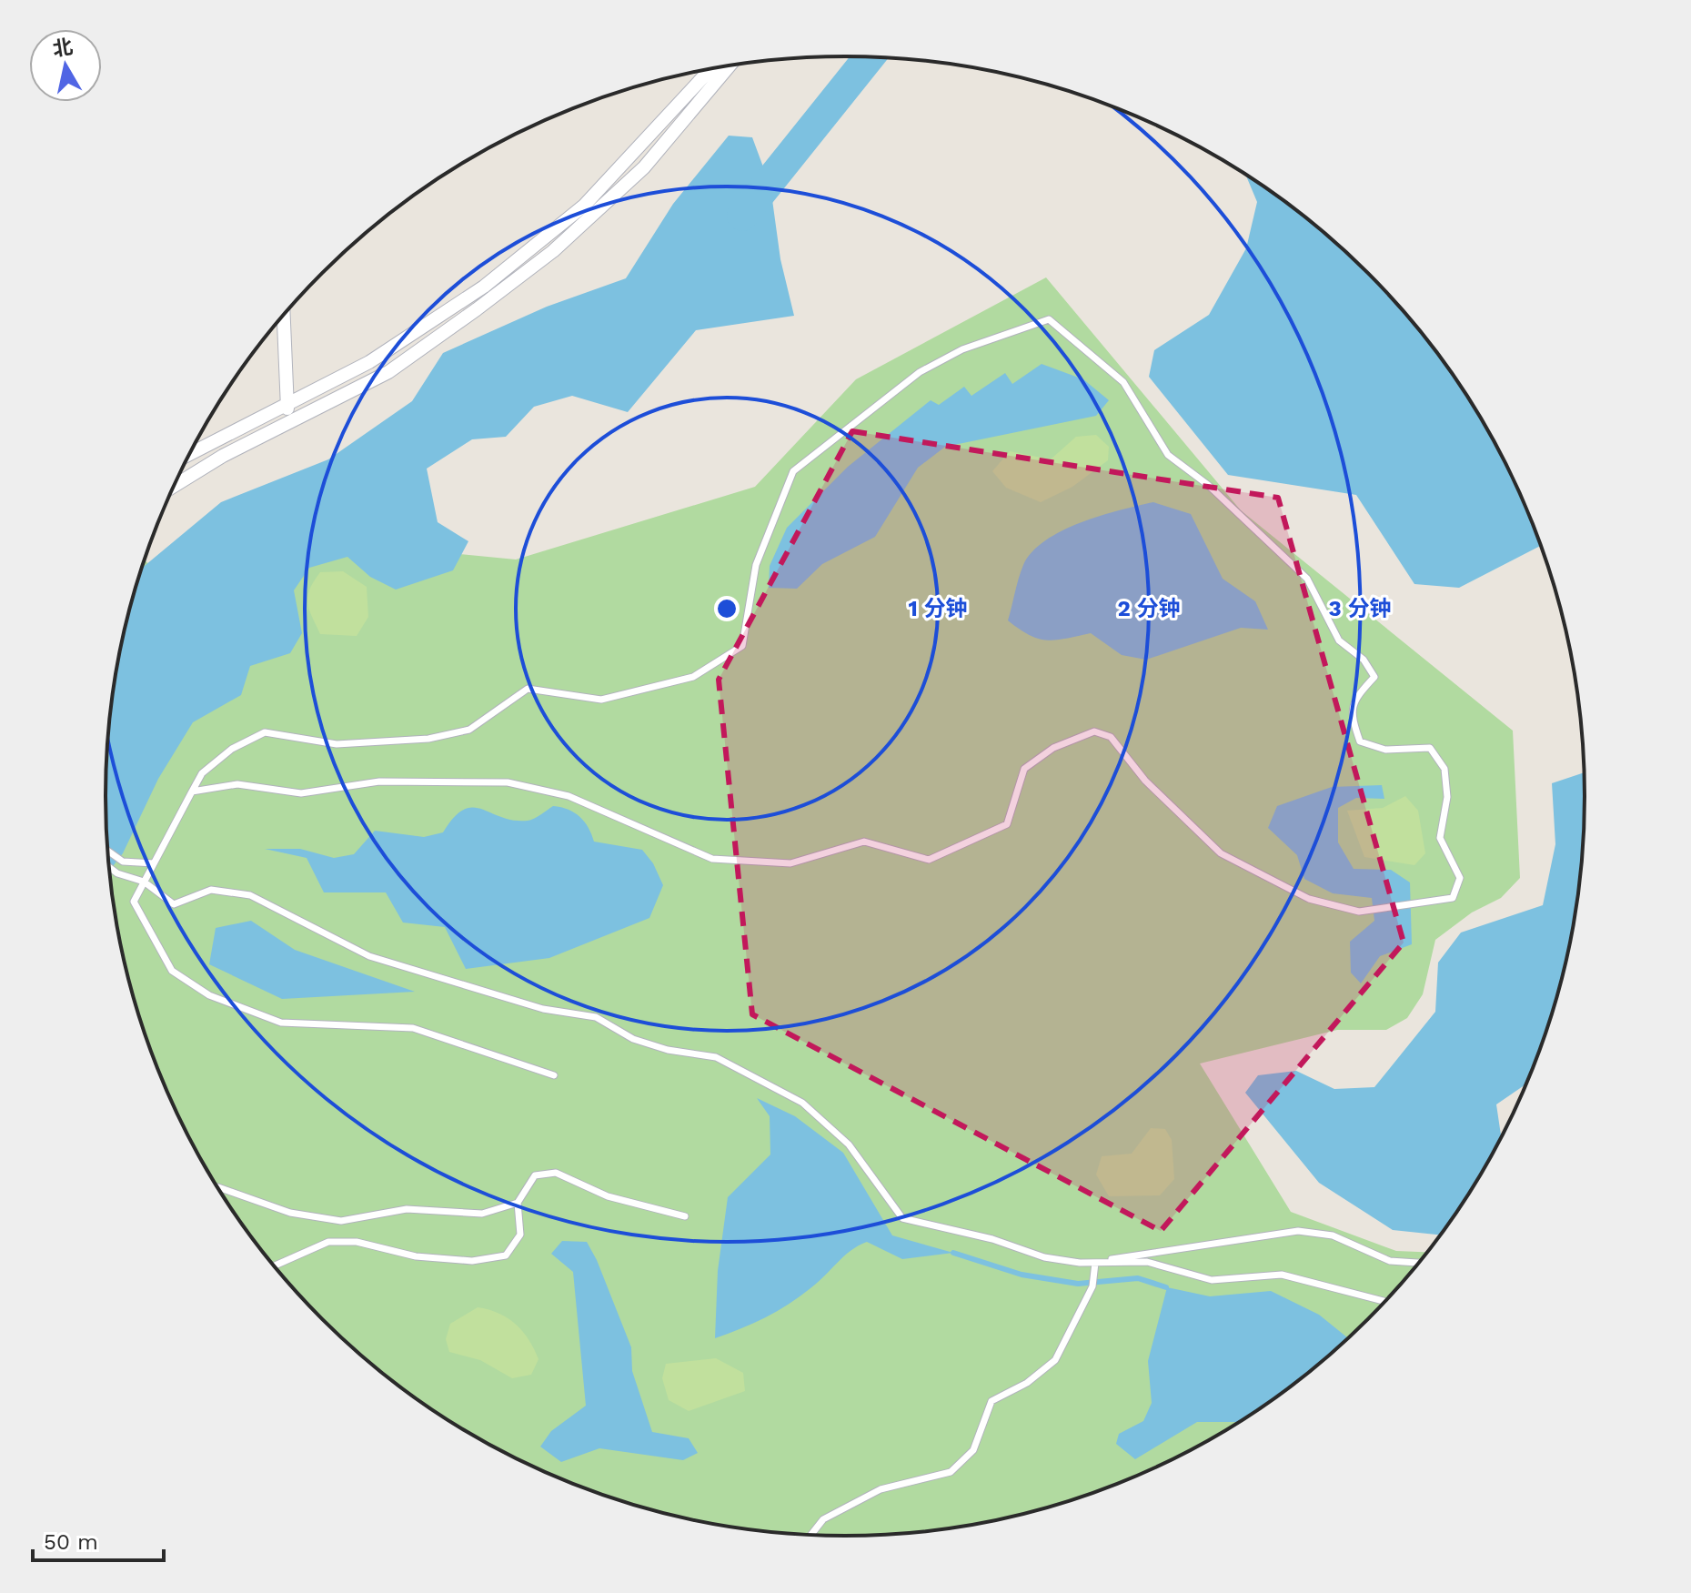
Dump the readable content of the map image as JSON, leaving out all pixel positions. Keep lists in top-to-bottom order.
{
  "scale_bar": "50 m",
  "north": "top",
  "rings": ["1 分钟", "2 分钟", "3 分钟"]
}
